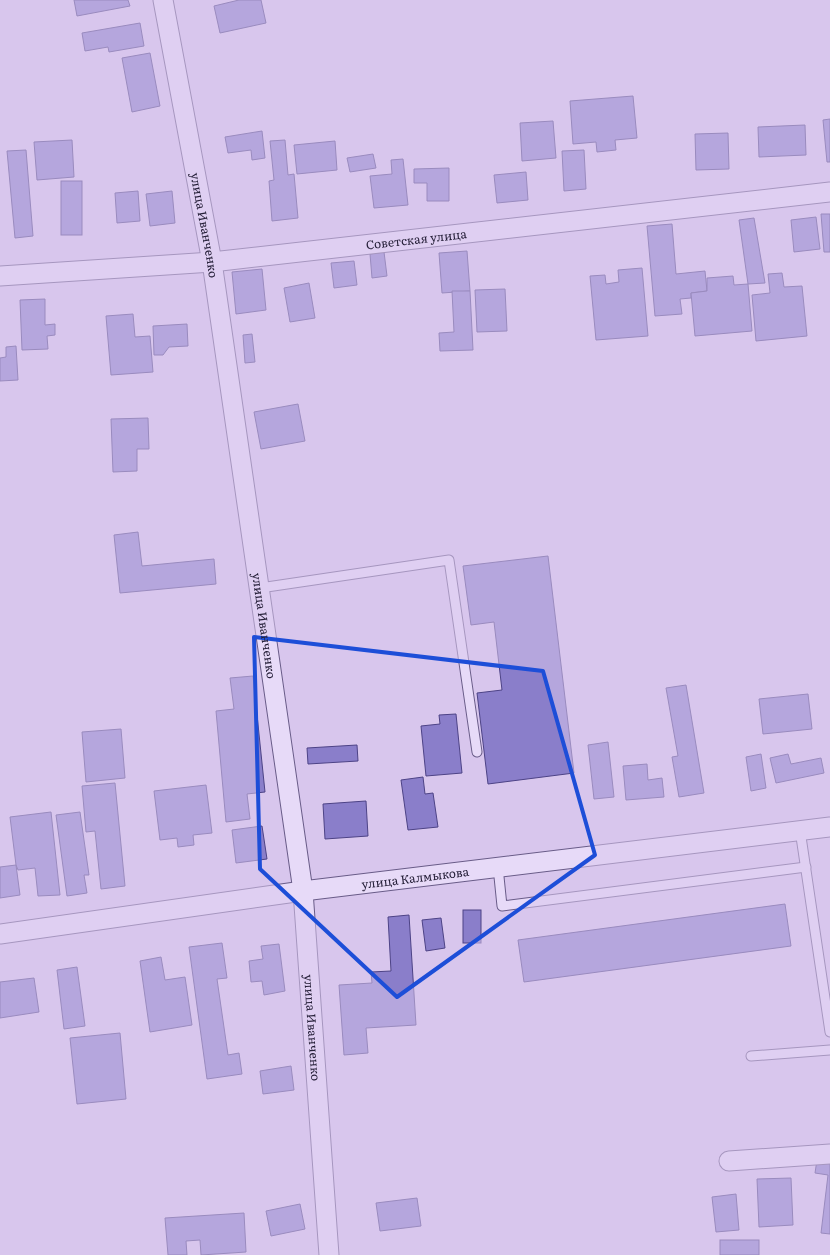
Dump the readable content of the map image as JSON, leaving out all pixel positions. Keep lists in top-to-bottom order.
{
  "streets": {
    "street": ["улица Иванченко", "Советская улица", "улица Калмыкова"]
  },
  "crossings": [
    ["улица Иванченко", "Советская улица"],
    ["улица Иванченко", "улица Калмыкова"]
  ]
}
